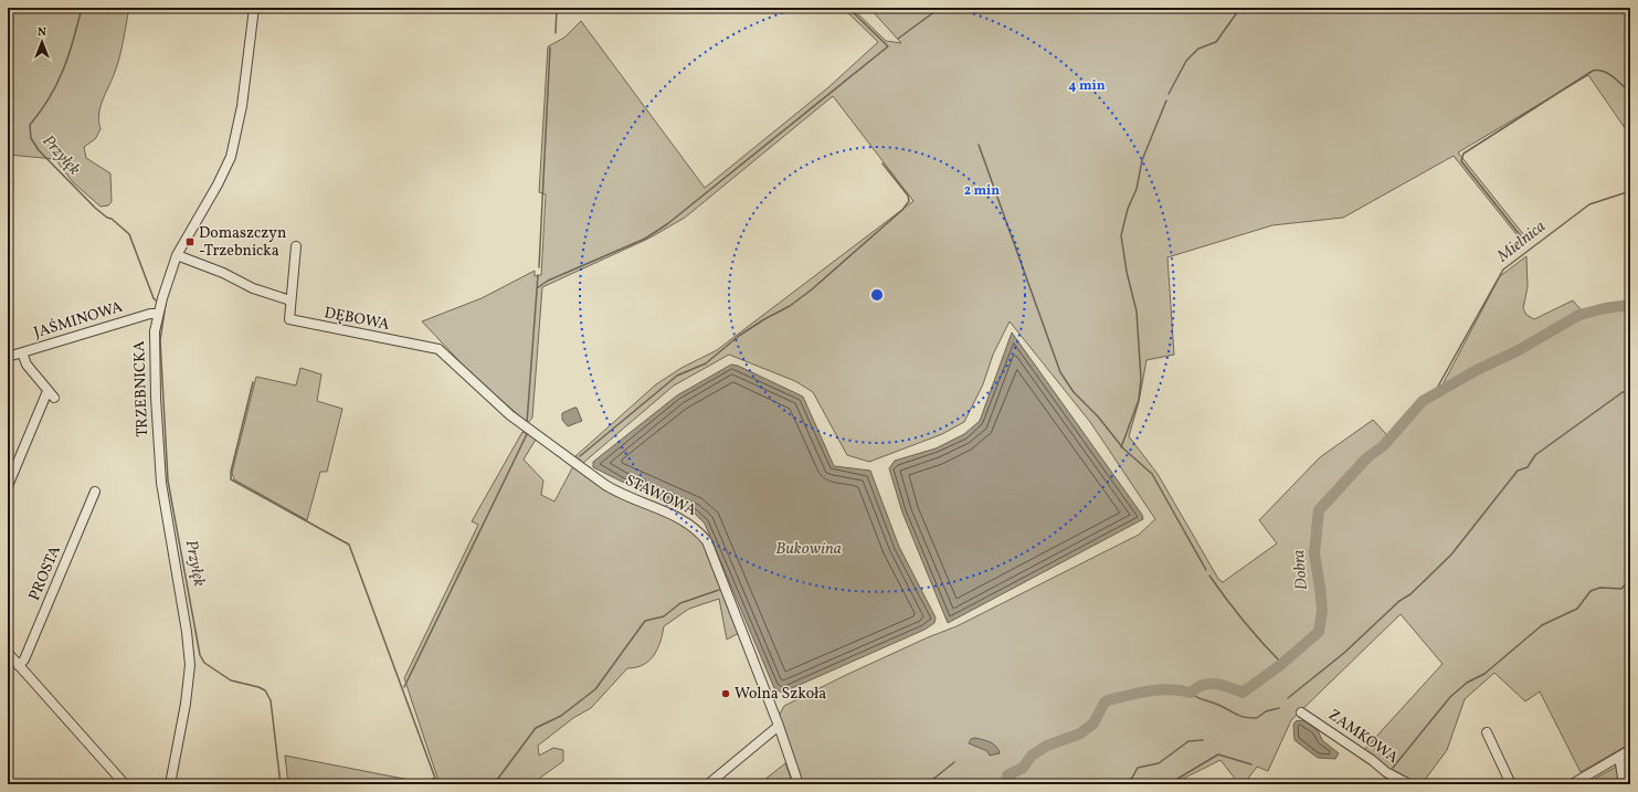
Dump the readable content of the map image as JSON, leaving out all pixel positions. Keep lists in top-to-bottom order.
{
  "streets": {
    "street": [
      "DĘBOWA",
      "JAŚMINOWA",
      "TRZEBNICKA",
      "STAWOWA",
      "PROSTA",
      "ZAMKOWA"
    ]
  },
  "crossings": [
    ["DĘBOWA", "STAWOWA"],
    ["JAŚMINOWA", "TRZEBNICKA"]
  ],
  "water": [
    "Przyłęk",
    "Mielnica",
    "Bukowina",
    "Dobra"
  ],
  "places": {
    "transit": ["Domaszczyn -Trzebnicka"],
    "other": ["Wolna Szkoła"]
  },
  "north": "top",
  "rings": ["4 min", "2 min"]
}
